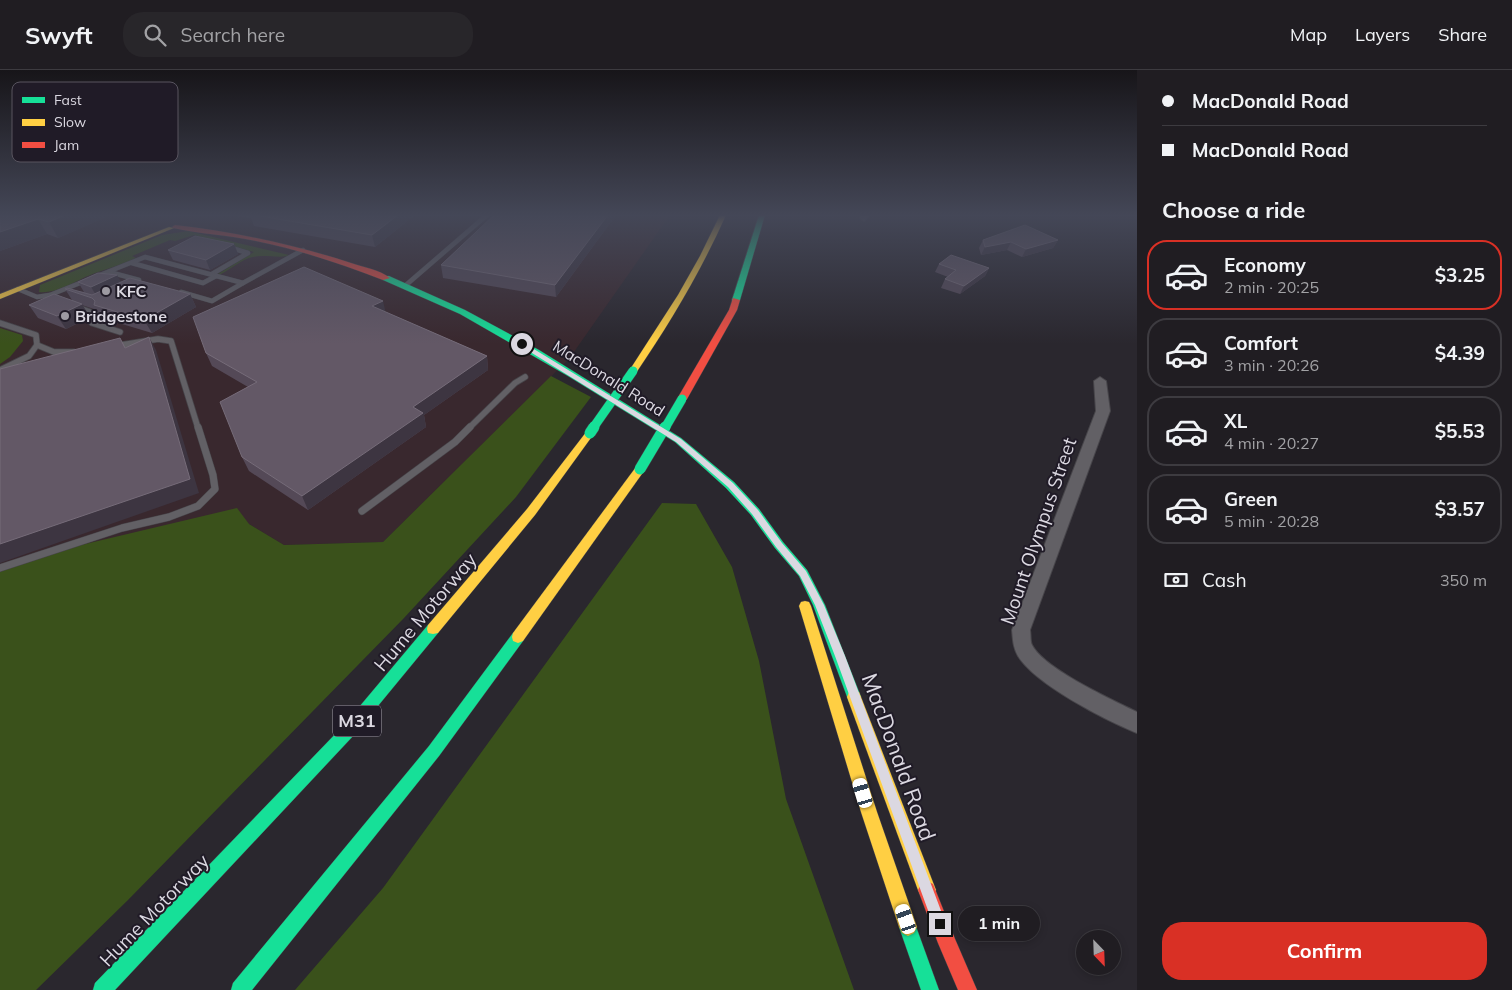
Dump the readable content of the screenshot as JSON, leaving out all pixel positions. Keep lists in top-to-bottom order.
{
  "streets": {
    "main road": ["MacDonald Road", "Hume Motorway", "M31"],
    "street": ["Mount Olympus Street"]
  },
  "places": ["KFC", "Bridgestone"],
  "legend": ["Fast", "Slow", "Jam"],
  "north": "bottom right",
  "page": {
    "header": "Swyft",
    "search": "Search here",
    "nav": ["Map", "Layers", "Share"],
    "banner": ["MacDonald Road", "MacDonald Road"],
    "heading": "Choose a ride",
    "list": [
      {
        "name": "Economy",
        "note": "2 min · 20:25",
        "value": "$3.25"
      },
      {
        "name": "Comfort",
        "note": "3 min · 20:26",
        "value": "$4.39"
      },
      {
        "name": "XL",
        "note": "4 min · 20:27",
        "value": "$5.53"
      },
      {
        "name": "Green",
        "note": "5 min · 20:28",
        "value": "$3.57"
      }
    ],
    "pay": ["Cash", "350 m"],
    "bubble": "1 min",
    "buttons": "Confirm"
  }
}
